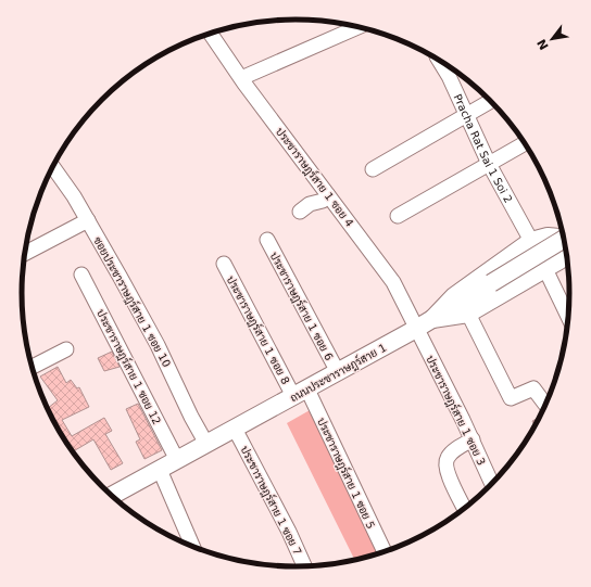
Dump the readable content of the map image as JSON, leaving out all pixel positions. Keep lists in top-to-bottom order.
{
  "streets": {
    "main road": ["ถนนประชาราษฎร์สาย 1"],
    "street": [
      "Pracha Rat Sai 1 Soi 2",
      "ประชาราษฎร์สาย 1 ซอย 4",
      "ซอยประชาราษฎร์สาย 1 ซอย 10",
      "ประชาราษฎร์สาย 1 ซอย 6",
      "ประชาราษฎร์สาย 1 ซอย 8",
      "ประชาราษฎร์สาย 1 ซอย 12",
      "ประชาราษฎร์สาย 1 ซอย 3",
      "ประชาราษฎร์สาย 1 ซอย 5",
      "ประชาราษฎร์สาย 1 ซอย 7"
    ]
  },
  "crossings": [
    ["ประชาราษฎร์สาย 1 ซอย 4", "ถนนประชาราษฎร์สาย 1"],
    ["ประชาราษฎร์สาย 1 ซอย 4", "ประชาราษฎร์สาย 1 ซอย 3"],
    ["ซอยประชาราษฎร์สาย 1 ซอย 10", "ถนนประชาราษฎร์สาย 1"],
    ["ประชาราษฎร์สาย 1 ซอย 6", "ถนนประชาราษฎร์สาย 1"],
    ["ประชาราษฎร์สาย 1 ซอย 8", "ถนนประชาราษฎร์สาย 1"],
    ["ประชาราษฎร์สาย 1 ซอย 8", "ประชาราษฎร์สาย 1 ซอย 5"],
    ["ประชาราษฎร์สาย 1 ซอย 12", "ถนนประชาราษฎร์สาย 1"],
    ["ถนนประชาราษฎร์สาย 1", "ประชาราษฎร์สาย 1 ซอย 3"],
    ["ถนนประชาราษฎร์สาย 1", "ประชาราษฎร์สาย 1 ซอย 5"],
    ["ถนนประชาราษฎร์สาย 1", "ประชาราษฎร์สาย 1 ซอย 7"]
  ],
  "north": "bottom left"
}
